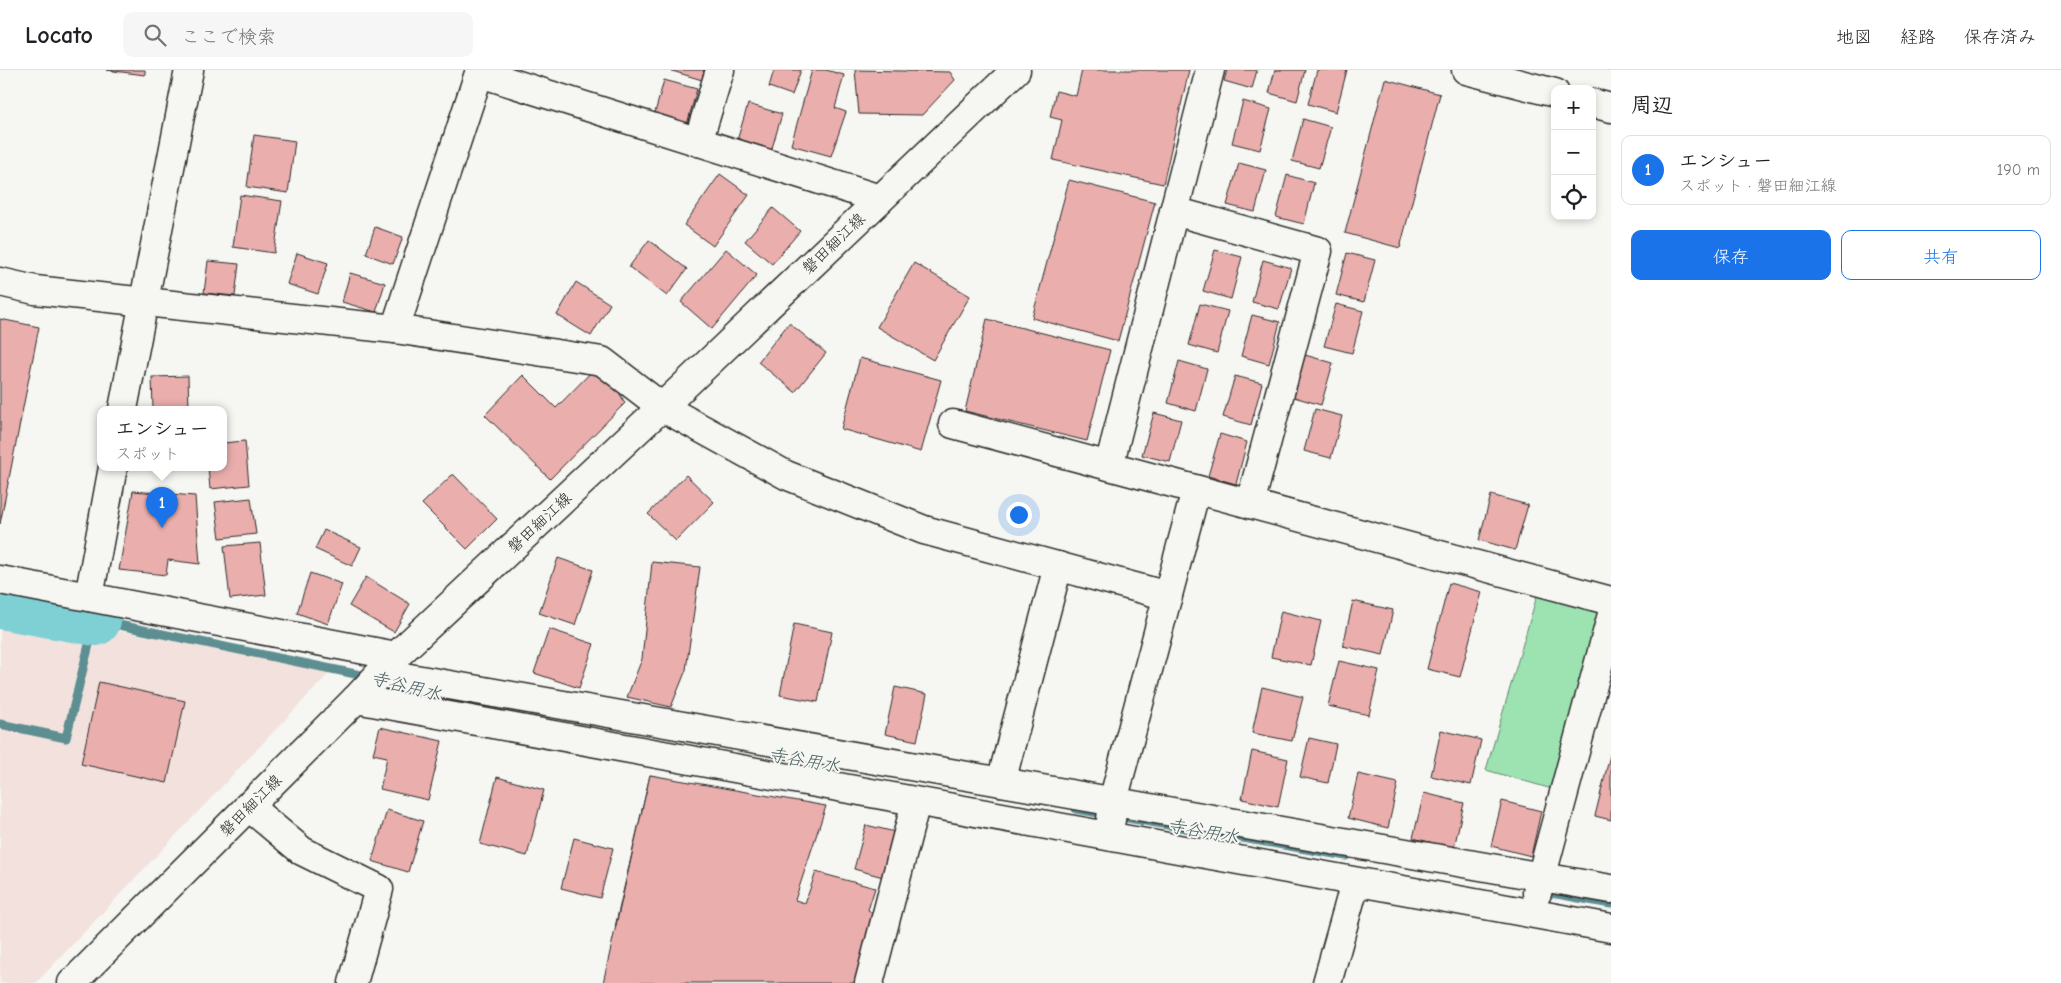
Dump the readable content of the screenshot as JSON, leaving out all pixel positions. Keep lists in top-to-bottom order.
{
  "streets": {
    "street": ["磐田細江線"]
  },
  "water": ["寺谷用水"],
  "page": {
    "header": "Locato",
    "search": "ここで検索",
    "nav": ["地図", "経路", "保存済み"],
    "heading": "周辺",
    "map_buttons": ["+", "−"],
    "list": [
      {
        "mark": "1",
        "name": "エンシュー",
        "note": "スポット · 磐田細江線",
        "value": "190 m"
      }
    ],
    "buttons": ["保存", "共有"],
    "popup": ["エンシュー", "スポット"],
    "pins": "1"
  }
}
